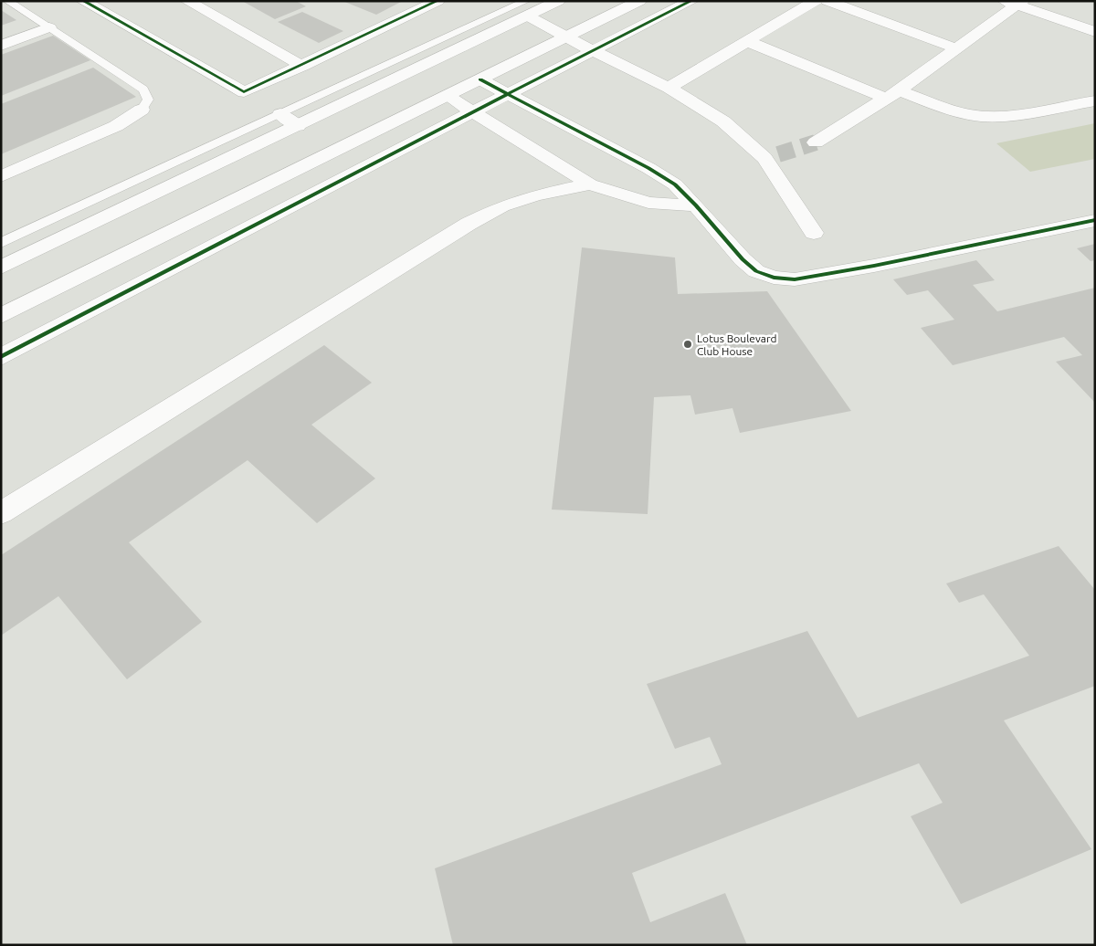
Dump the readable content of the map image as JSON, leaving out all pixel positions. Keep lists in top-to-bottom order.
{
  "places": ["Lotus Boulevard Club House"]
}
